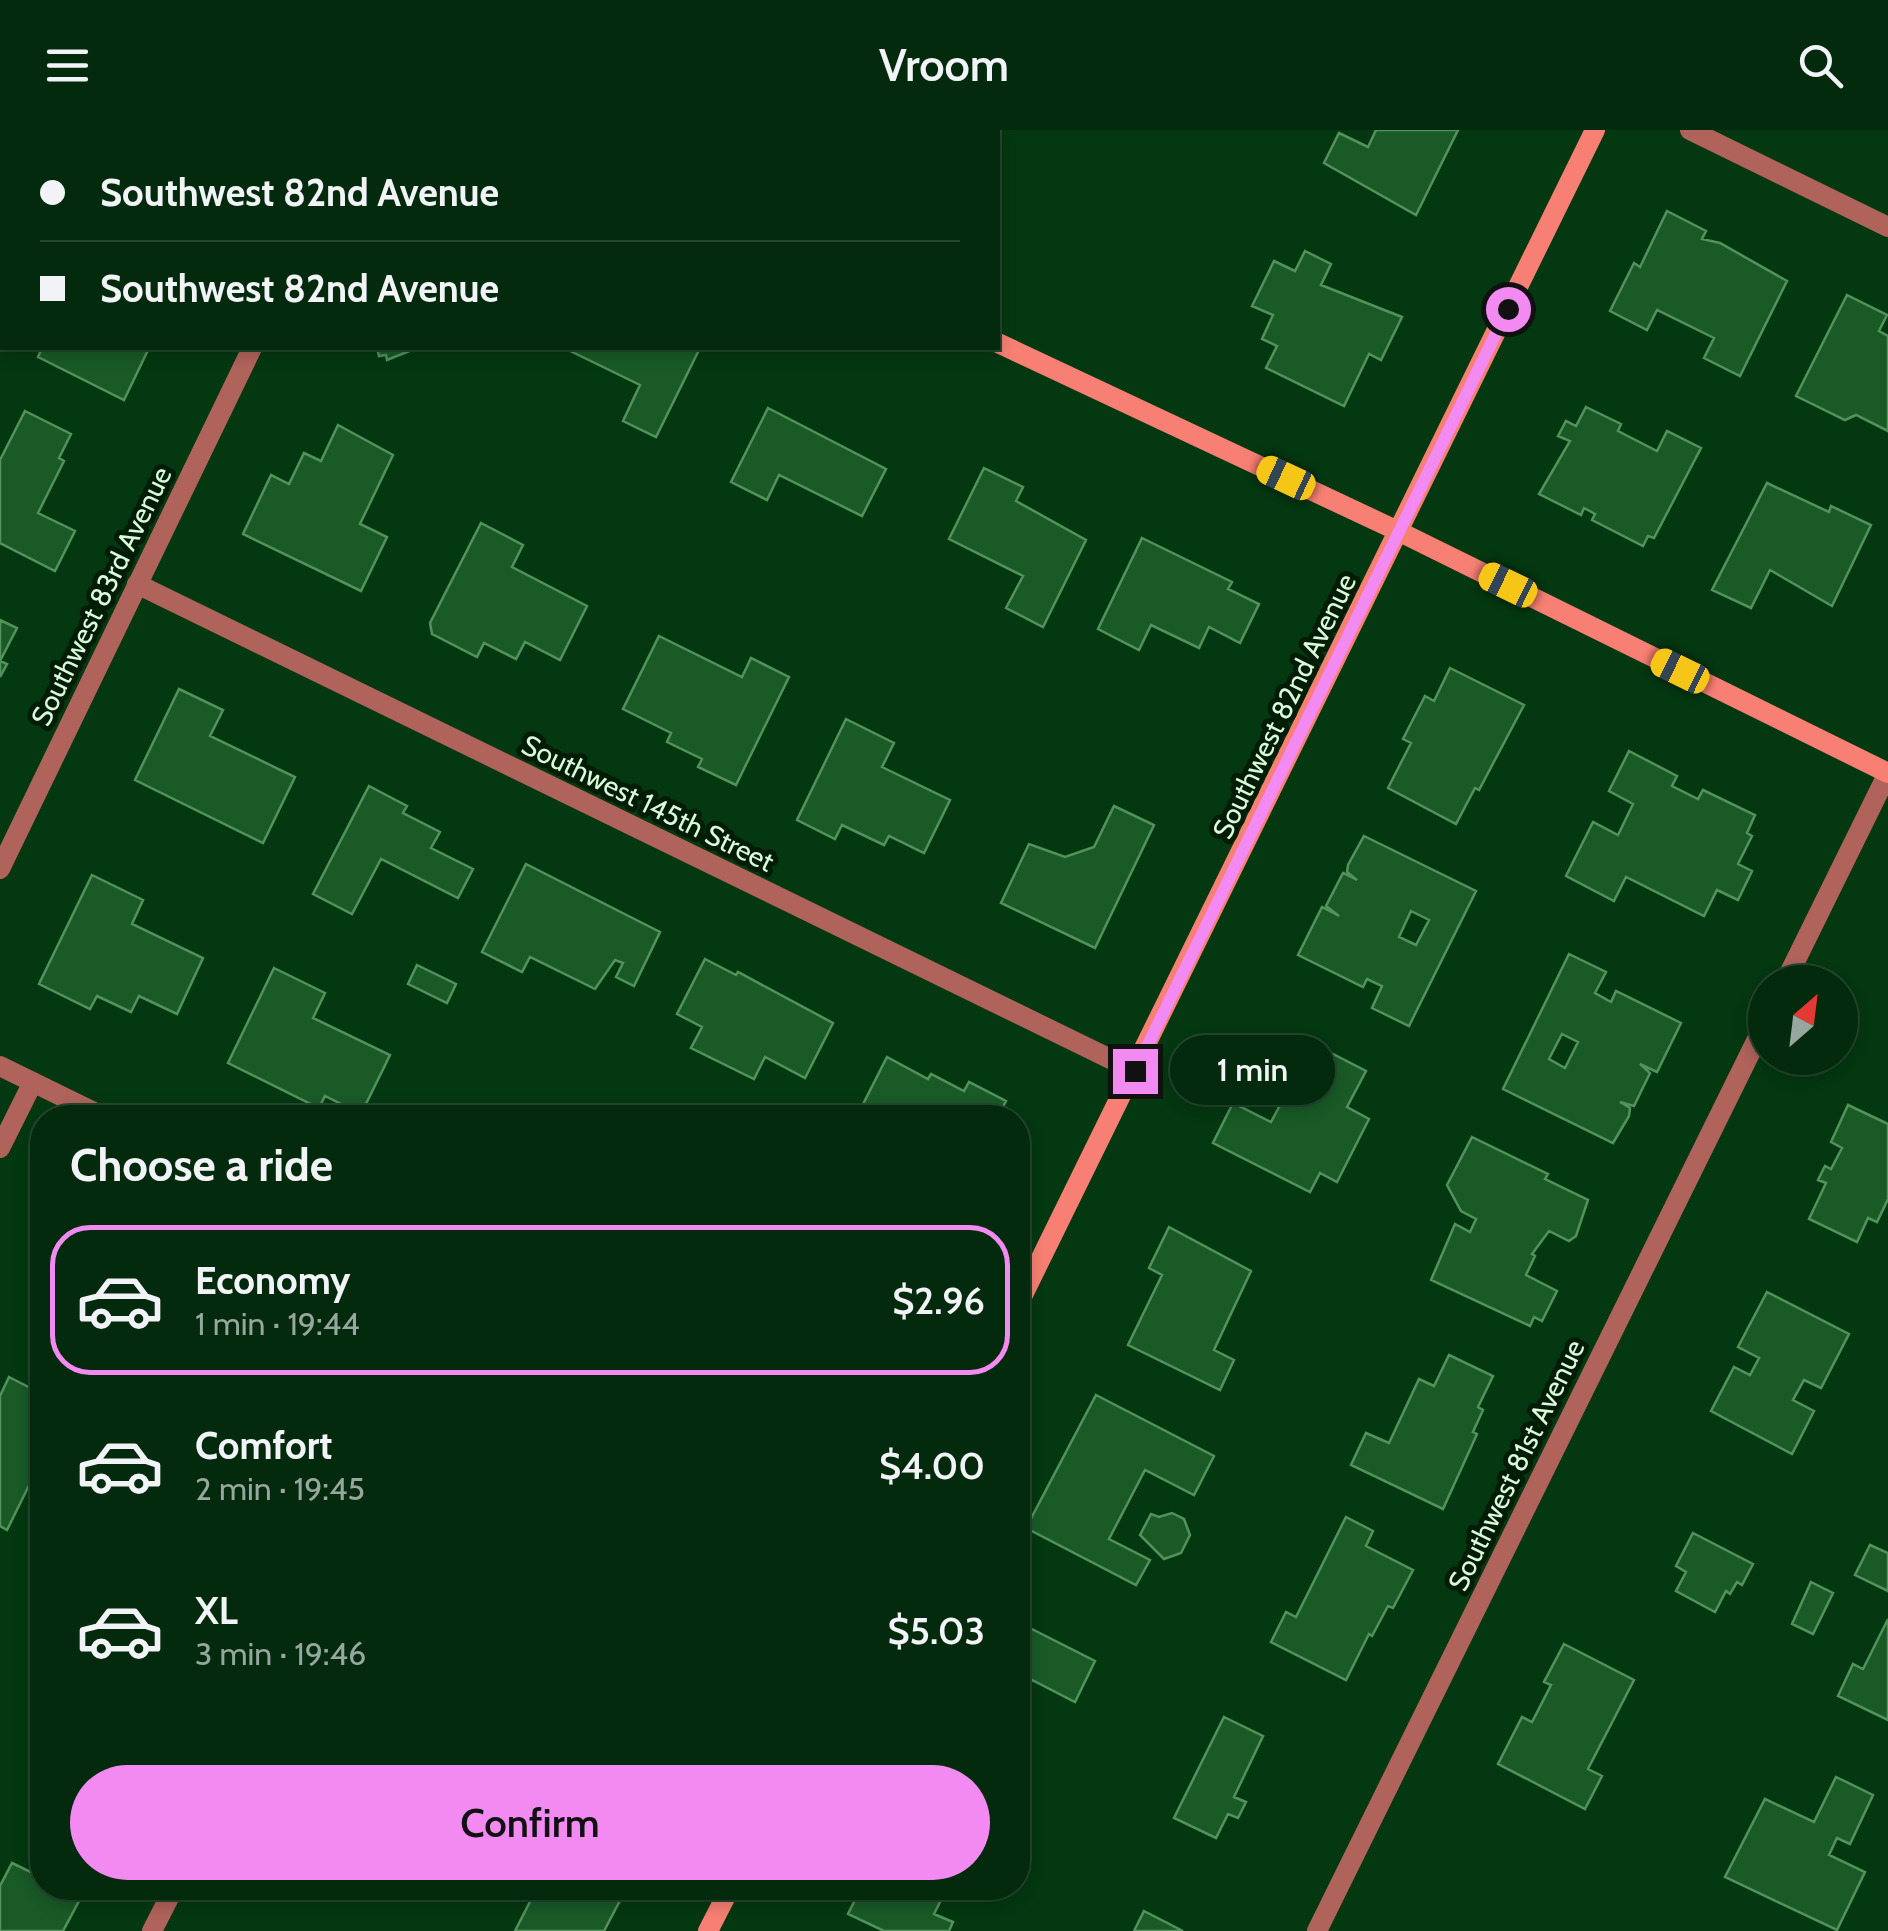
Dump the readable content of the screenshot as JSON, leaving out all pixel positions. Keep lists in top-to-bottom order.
{
  "streets": {
    "street": [
      "Southwest 83rd Avenue",
      "Southwest 82nd Avenue",
      "Southwest 145th Street",
      "Southwest 81st Avenue"
    ]
  },
  "crossings": [
    ["Southwest 83rd Avenue", "Southwest 145th Street"],
    ["Southwest 82nd Avenue", "Southwest 145th Street"]
  ],
  "north": "top right",
  "page": {
    "header": "Vroom",
    "banner": ["Southwest 82nd Avenue", "Southwest 82nd Avenue"],
    "bubble": "1 min",
    "heading": "Choose a ride",
    "list": [
      {
        "name": "Economy",
        "note": "1 min · 19:44",
        "value": "$2.96"
      },
      {
        "name": "Comfort",
        "note": "2 min · 19:45",
        "value": "$4.00"
      },
      {
        "name": "XL",
        "note": "3 min · 19:46",
        "value": "$5.03"
      }
    ],
    "buttons": "Confirm"
  }
}
